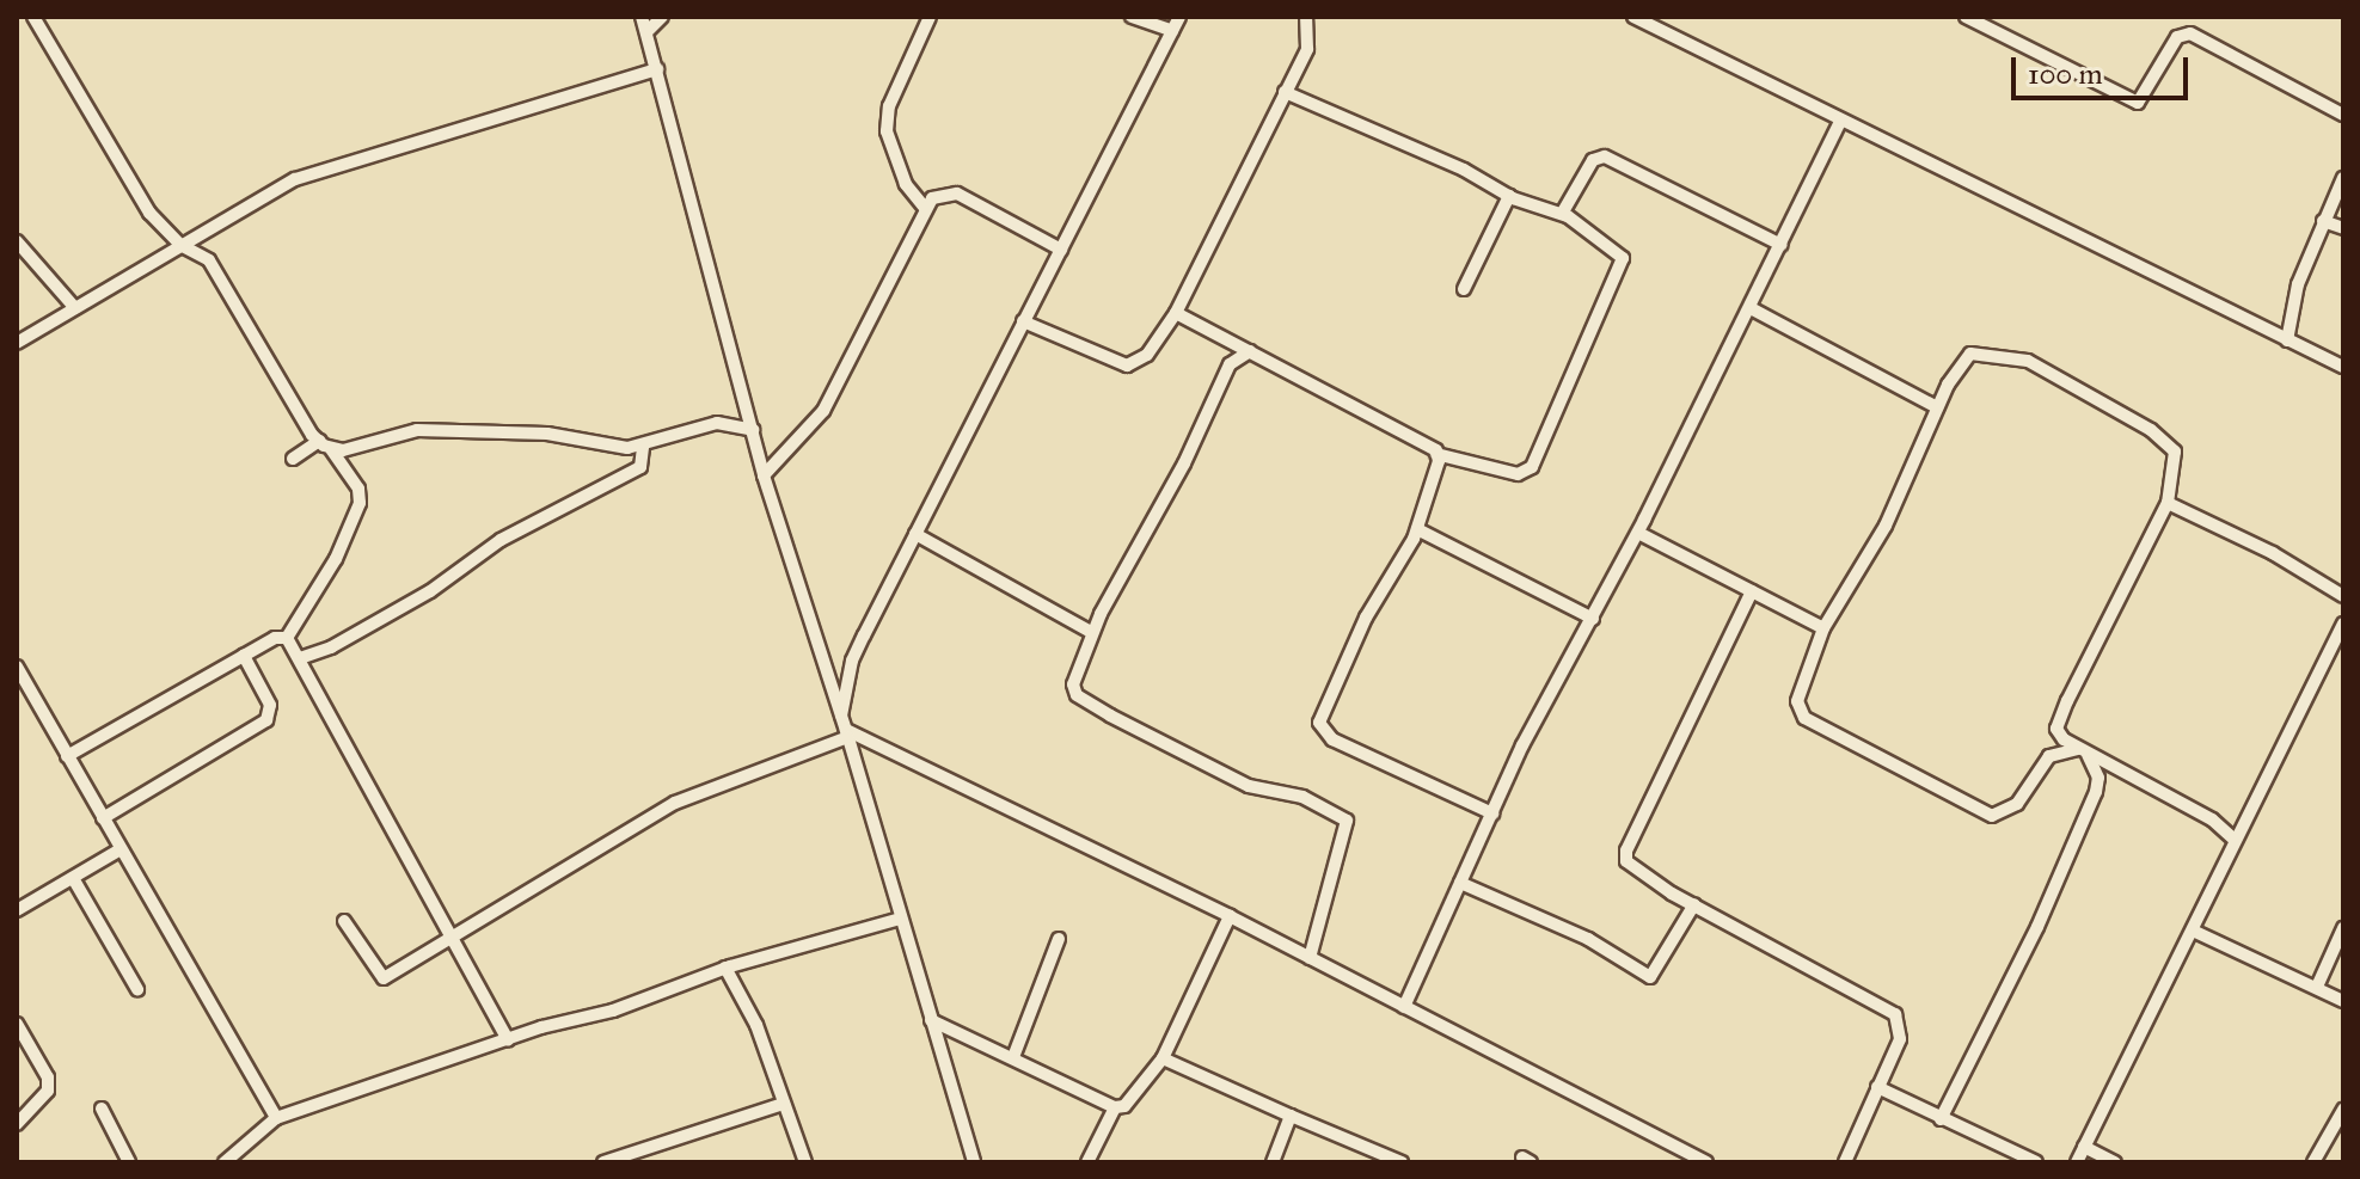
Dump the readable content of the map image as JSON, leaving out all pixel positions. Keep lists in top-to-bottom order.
{
  "scale_bar": "100 m"
}
